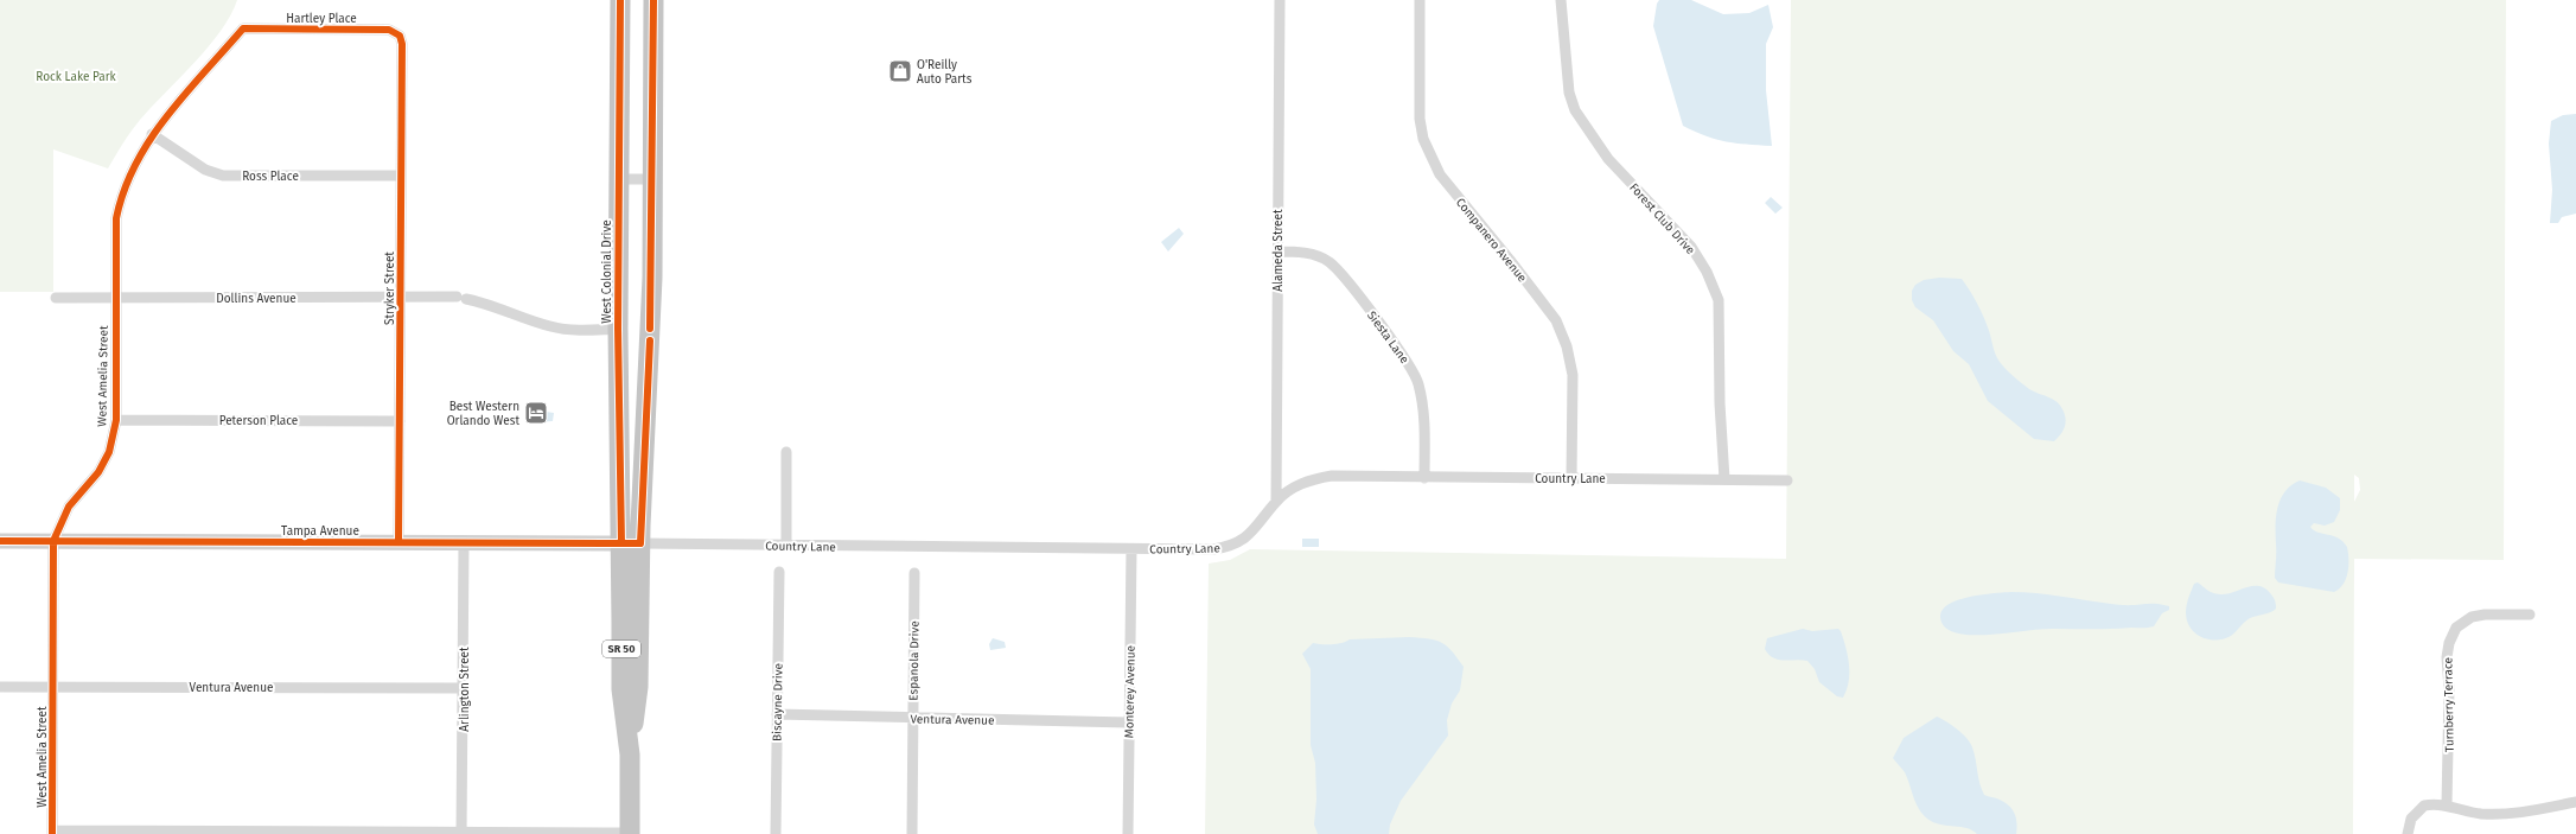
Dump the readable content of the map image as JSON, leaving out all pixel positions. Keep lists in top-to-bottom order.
{
  "streets": {
    "highway": ["West Colonial Drive", "SR 50"],
    "street": [
      "Hartley Place",
      "Ross Place",
      "Forest Club Drive",
      "Companero Avenue",
      "Alameda Street",
      "Stryker Street",
      "Dollins Avenue",
      "Siesta Lane",
      "West Amelia Street",
      "Peterson Place",
      "Country Lane",
      "Tampa Avenue",
      "Espanola Drive",
      "Ventura Avenue",
      "Arlington Street",
      "Monterey Avenue",
      "Biscayne Drive",
      "Turnberry Terrace"
    ]
  },
  "crossings": [
    ["Hartley Place", "Stryker Street"],
    ["Hartley Place", "West Amelia Street"],
    ["Ross Place", "Stryker Street"],
    ["Ross Place", "West Amelia Street"],
    ["Forest Club Drive", "Country Lane"],
    ["Companero Avenue", "Country Lane"],
    ["Alameda Street", "Siesta Lane"],
    ["Alameda Street", "Country Lane"],
    ["West Colonial Drive", "Dollins Avenue"],
    ["West Colonial Drive", "Country Lane"],
    ["West Colonial Drive", "Tampa Avenue"],
    ["Stryker Street", "Dollins Avenue"],
    ["Stryker Street", "Peterson Place"],
    ["Stryker Street", "Tampa Avenue"],
    ["Dollins Avenue", "West Amelia Street"],
    ["Siesta Lane", "Country Lane"],
    ["West Amelia Street", "Peterson Place"],
    ["West Amelia Street", "Tampa Avenue"],
    ["West Amelia Street", "Ventura Avenue"],
    ["Country Lane", "Tampa Avenue"],
    ["Country Lane", "Monterey Avenue"],
    ["Tampa Avenue", "Arlington Street"],
    ["Espanola Drive", "Ventura Avenue"],
    ["Ventura Avenue", "Arlington Street"],
    ["Ventura Avenue", "Monterey Avenue"],
    ["Ventura Avenue", "Biscayne Drive"]
  ],
  "parks": ["Rock Lake Park"],
  "places": {
    "shop": ["O'Reilly Auto Parts"],
    "hotel": ["Best Western Orlando West"]
  }
}
